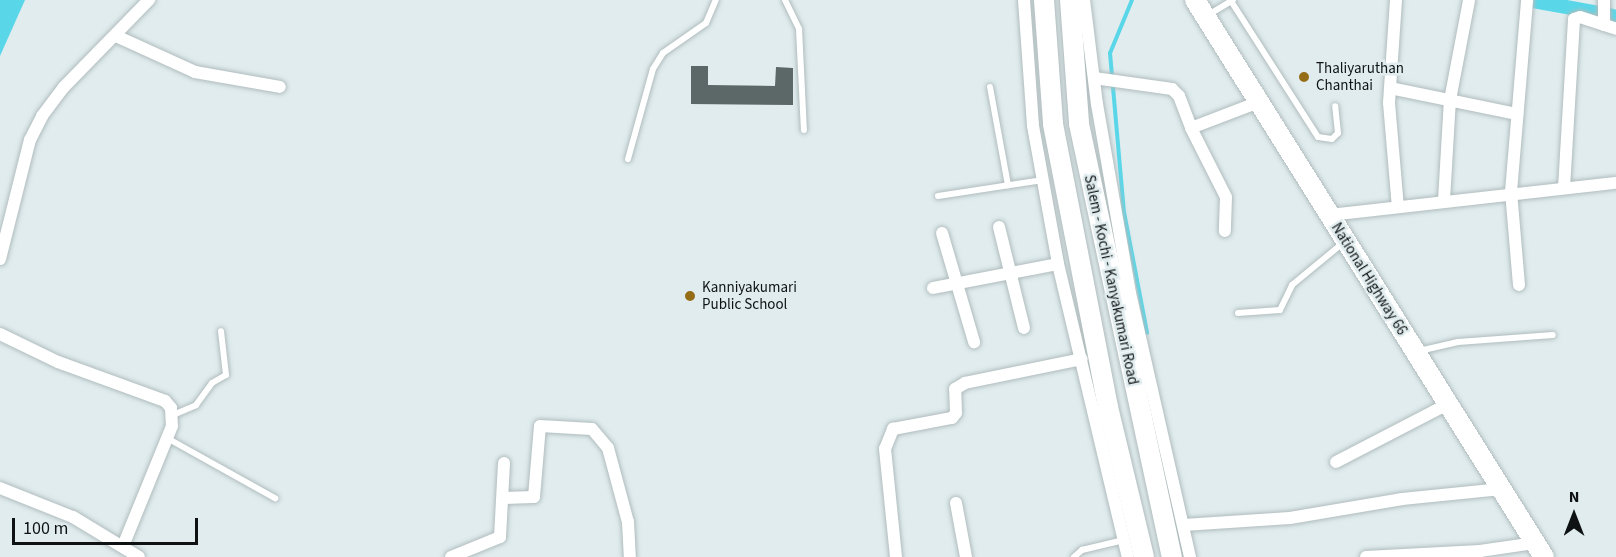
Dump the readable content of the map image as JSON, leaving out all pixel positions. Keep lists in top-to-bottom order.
{
  "streets": {
    "highway": ["National Highway 66", "Salem - Kochi - Kanyakumari Road"]
  },
  "places": ["Thaliyaruthan Chanthai", "Kanniyakumari Public School"],
  "scale_bar": "100 m",
  "north": "top"
}
